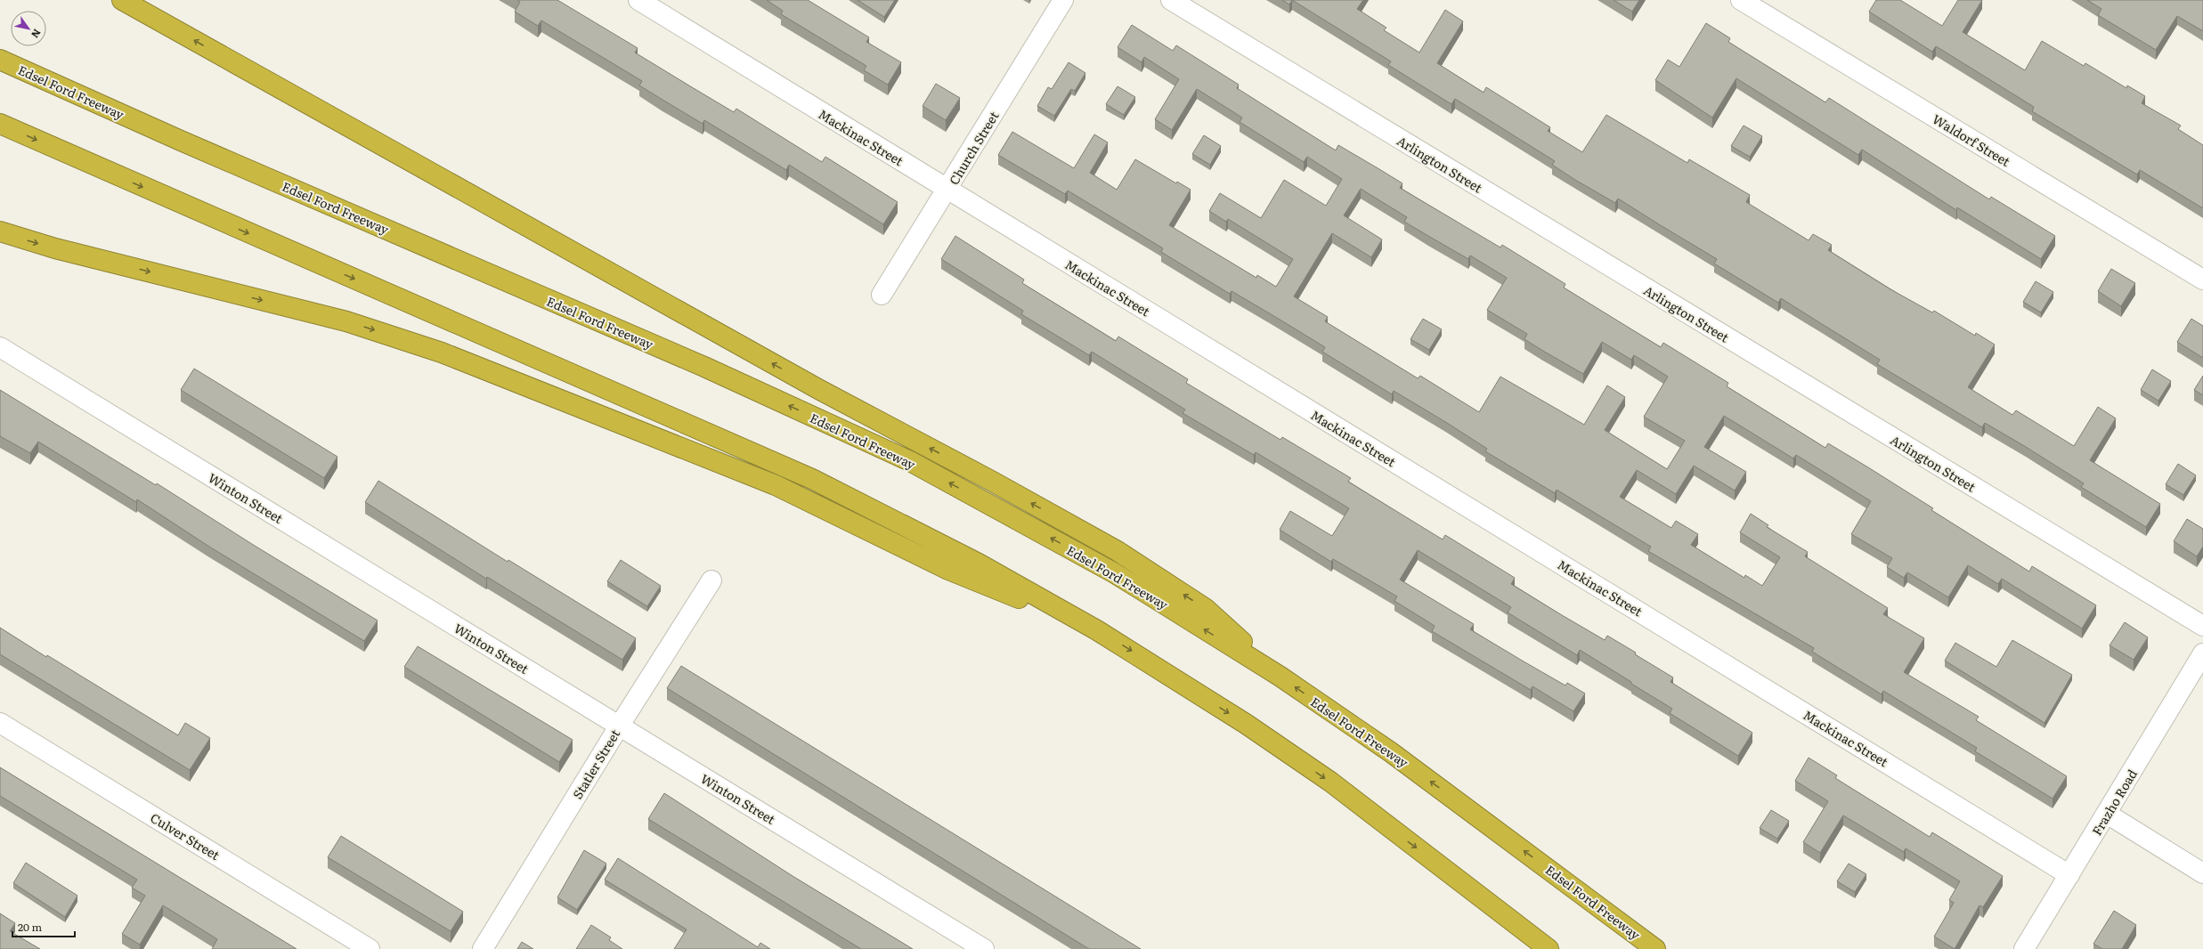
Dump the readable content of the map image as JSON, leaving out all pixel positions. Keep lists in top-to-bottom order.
{
  "streets": {
    "highway": ["Edsel Ford Freeway"],
    "street": [
      "Mackinac Street",
      "Waldorf Street",
      "Church Street",
      "Arlington Street",
      "Winton Street",
      "Statler Street",
      "Frazho Road",
      "Culver Street"
    ]
  },
  "crossings": [
    ["Mackinac Street", "Church Street"],
    ["Mackinac Street", "Frazho Road"],
    ["Winton Street", "Statler Street"]
  ],
  "scale_bar": "20 m",
  "north": "bottom right"
}
